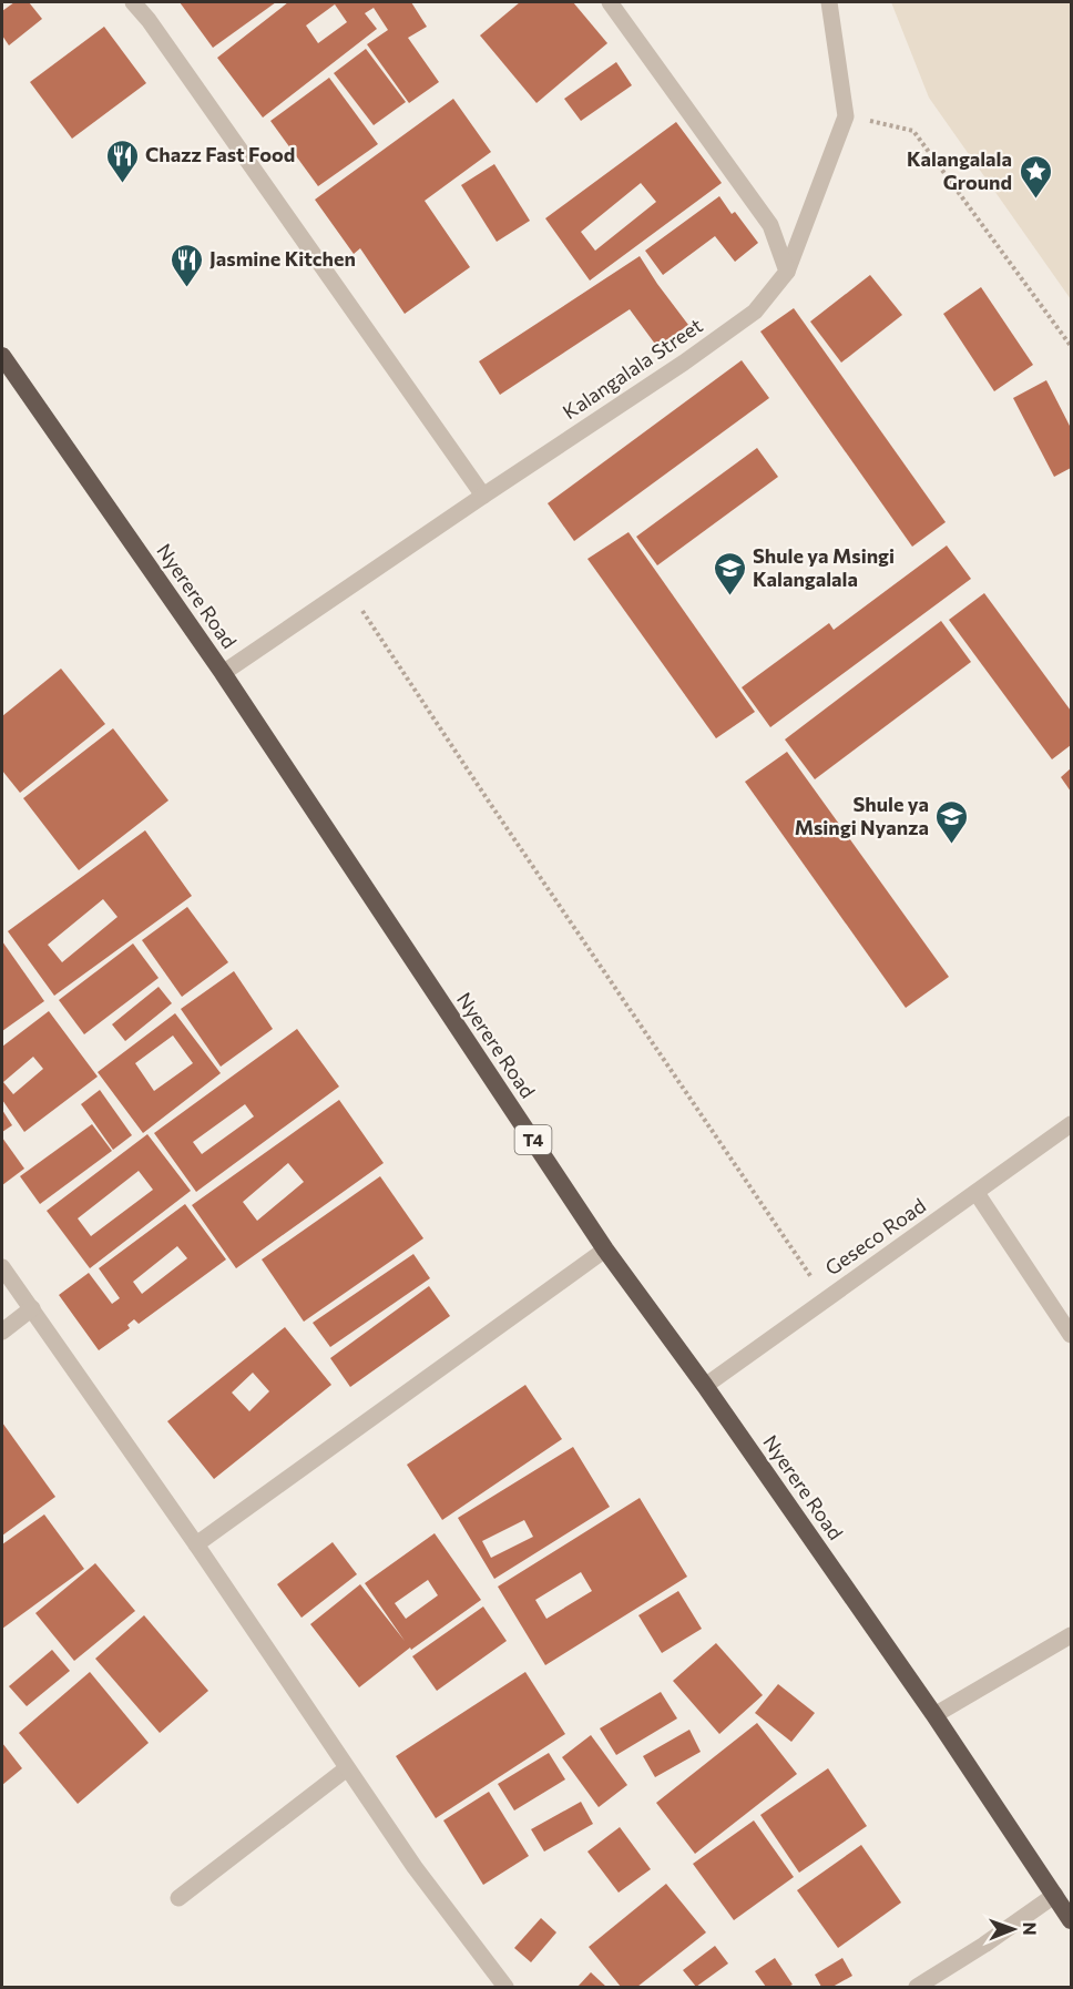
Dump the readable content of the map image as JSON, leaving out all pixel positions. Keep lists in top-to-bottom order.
{
  "streets": {
    "highway": ["Nyerere Road", "T4"],
    "street": ["Kalangalala Street", "Geseco Road"]
  },
  "crossings": [
    ["Kalangalala Street", "Nyerere Road"],
    ["Nyerere Road", "Geseco Road"]
  ],
  "places": {
    "restaurant": ["Chazz Fast Food", "Jasmine Kitchen"],
    "place": ["Kalangalala Ground"],
    "school or university": ["Shule ya Msingi Kalangalala", "Shule ya Msingi Nyanza"]
  },
  "north": "right"
}
